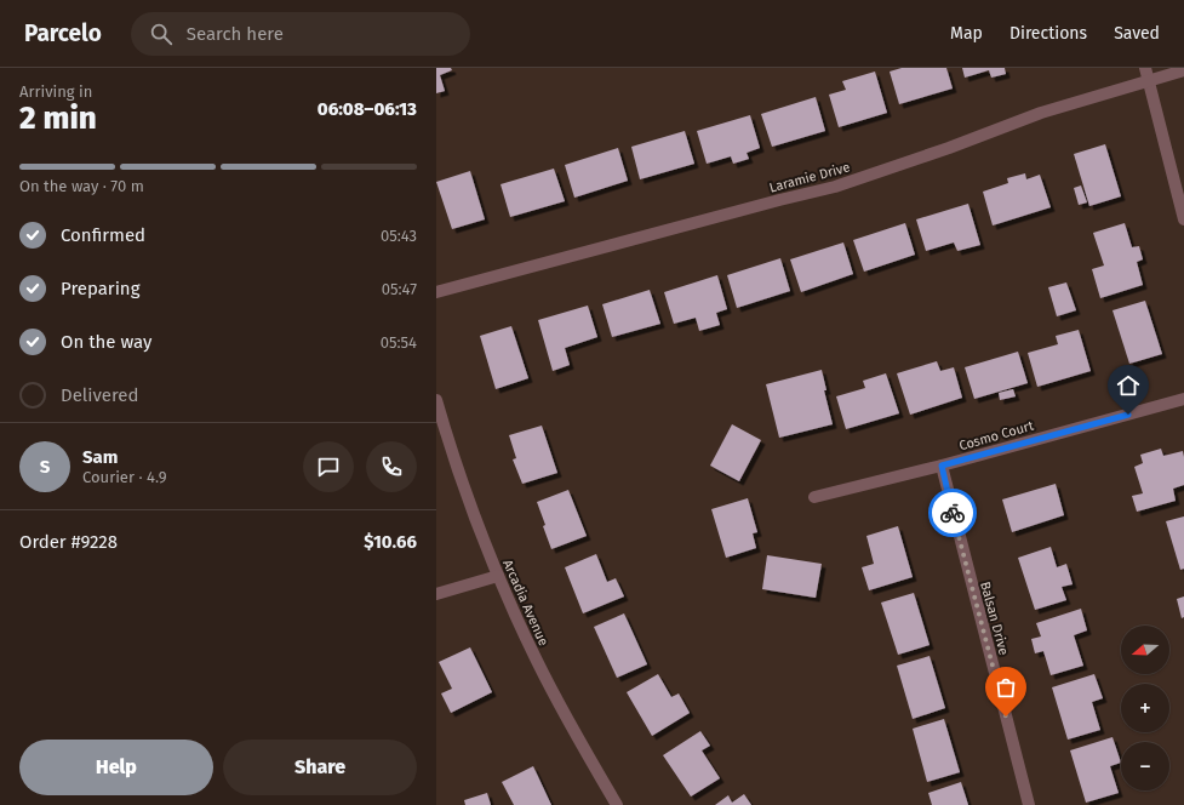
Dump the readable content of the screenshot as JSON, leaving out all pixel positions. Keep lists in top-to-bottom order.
{
  "streets": {
    "street": [
      "Laramie Drive",
      "Cosmo Court",
      "Arcadia Avenue",
      "Balsan Drive"
    ]
  },
  "crossings": [
    ["Cosmo Court", "Balsan Drive"]
  ],
  "north": "left",
  "page": {
    "header": "Parcelo",
    "search": "Search here",
    "nav": ["Map", "Directions", "Saved"],
    "heading": ["2 min", "Arriving in", "06:08–06:13"],
    "panel": [
      "Sam",
      "Courier · 4.9",
      "Order #9228",
      "$10.66"
    ],
    "bar": "On the way · 70 m",
    "list": [
      ["Confirmed", "05:43"],
      ["Preparing", "05:47"],
      ["On the way", "05:54"],
      "Delivered"
    ],
    "round": "S",
    "map_buttons": ["+", "−"],
    "buttons": ["Help", "Share"]
  }
}
